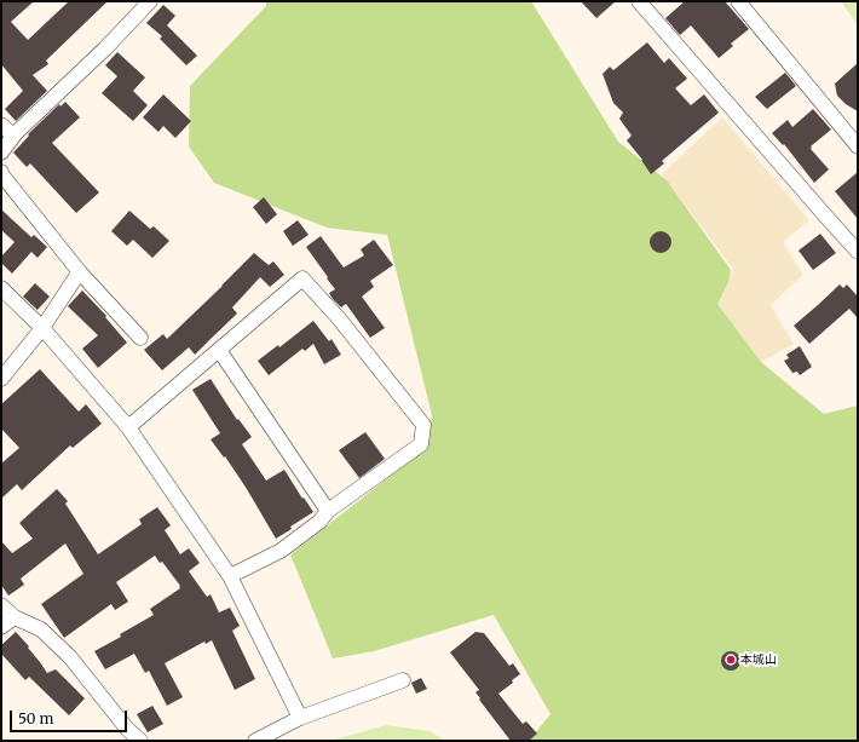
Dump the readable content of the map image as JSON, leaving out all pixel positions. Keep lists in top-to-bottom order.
{
  "places": ["本城山"],
  "scale_bar": "50 m"
}
